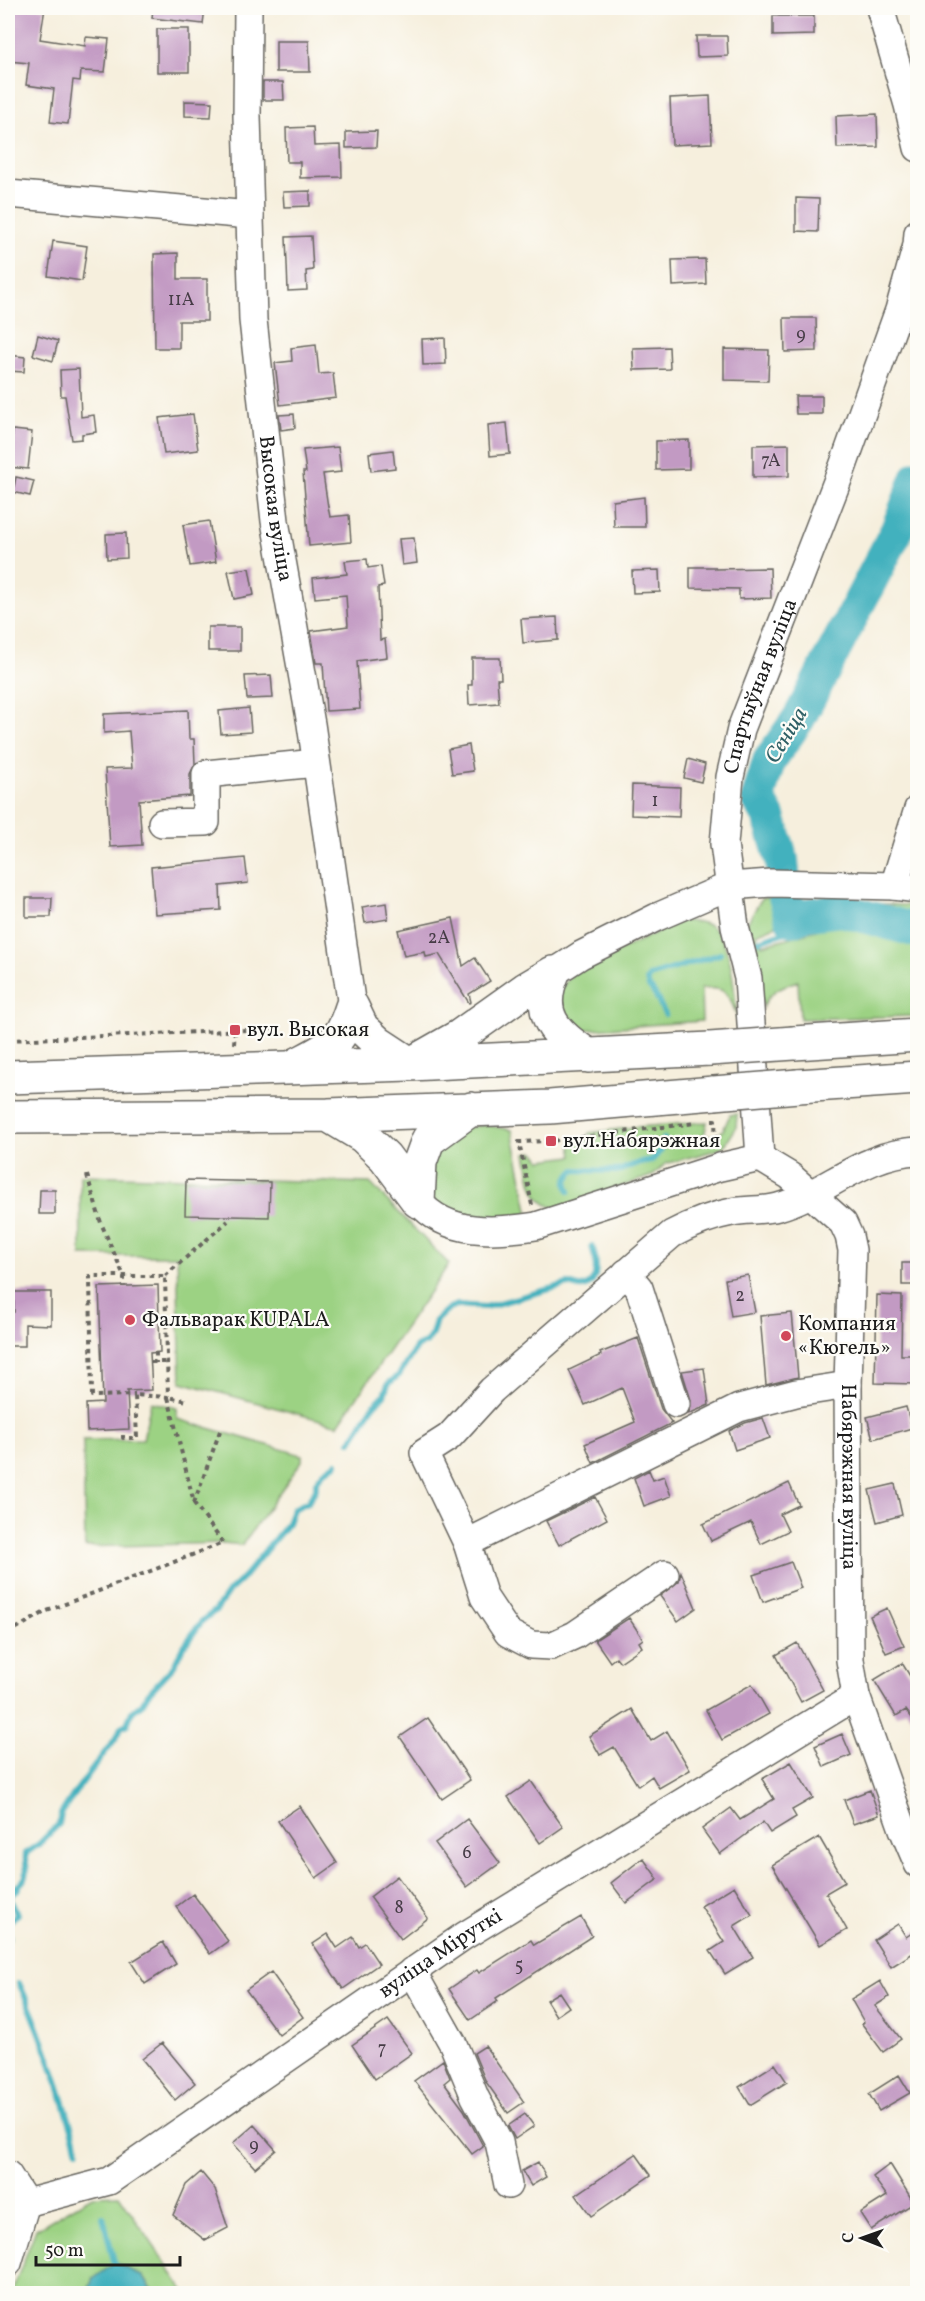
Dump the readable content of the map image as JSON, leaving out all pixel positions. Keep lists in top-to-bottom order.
{
  "streets": {
    "street": [
      "Высокая вуліца",
      "Спартыўная вуліца",
      "Набярэжная вуліца",
      "вуліца Міруткі"
    ]
  },
  "crossings": [
    ["Спартыўная вуліца", "Набярэжная вуліца"],
    ["Набярэжная вуліца", "вуліца Міруткі"]
  ],
  "water": ["Сеніца"],
  "places": {
    "transit": ["вул. Высокая", "вул.Набярэжная"],
    "other": ["Фальварак KUPALA", "Компания «Кюгель»"]
  },
  "house_numbers": [
    "11А",
    "9",
    "7А",
    "1",
    "2А",
    "2",
    "6",
    "8",
    "5",
    "7",
    "9"
  ],
  "scale_bar": "50 m",
  "north": "left"
}
